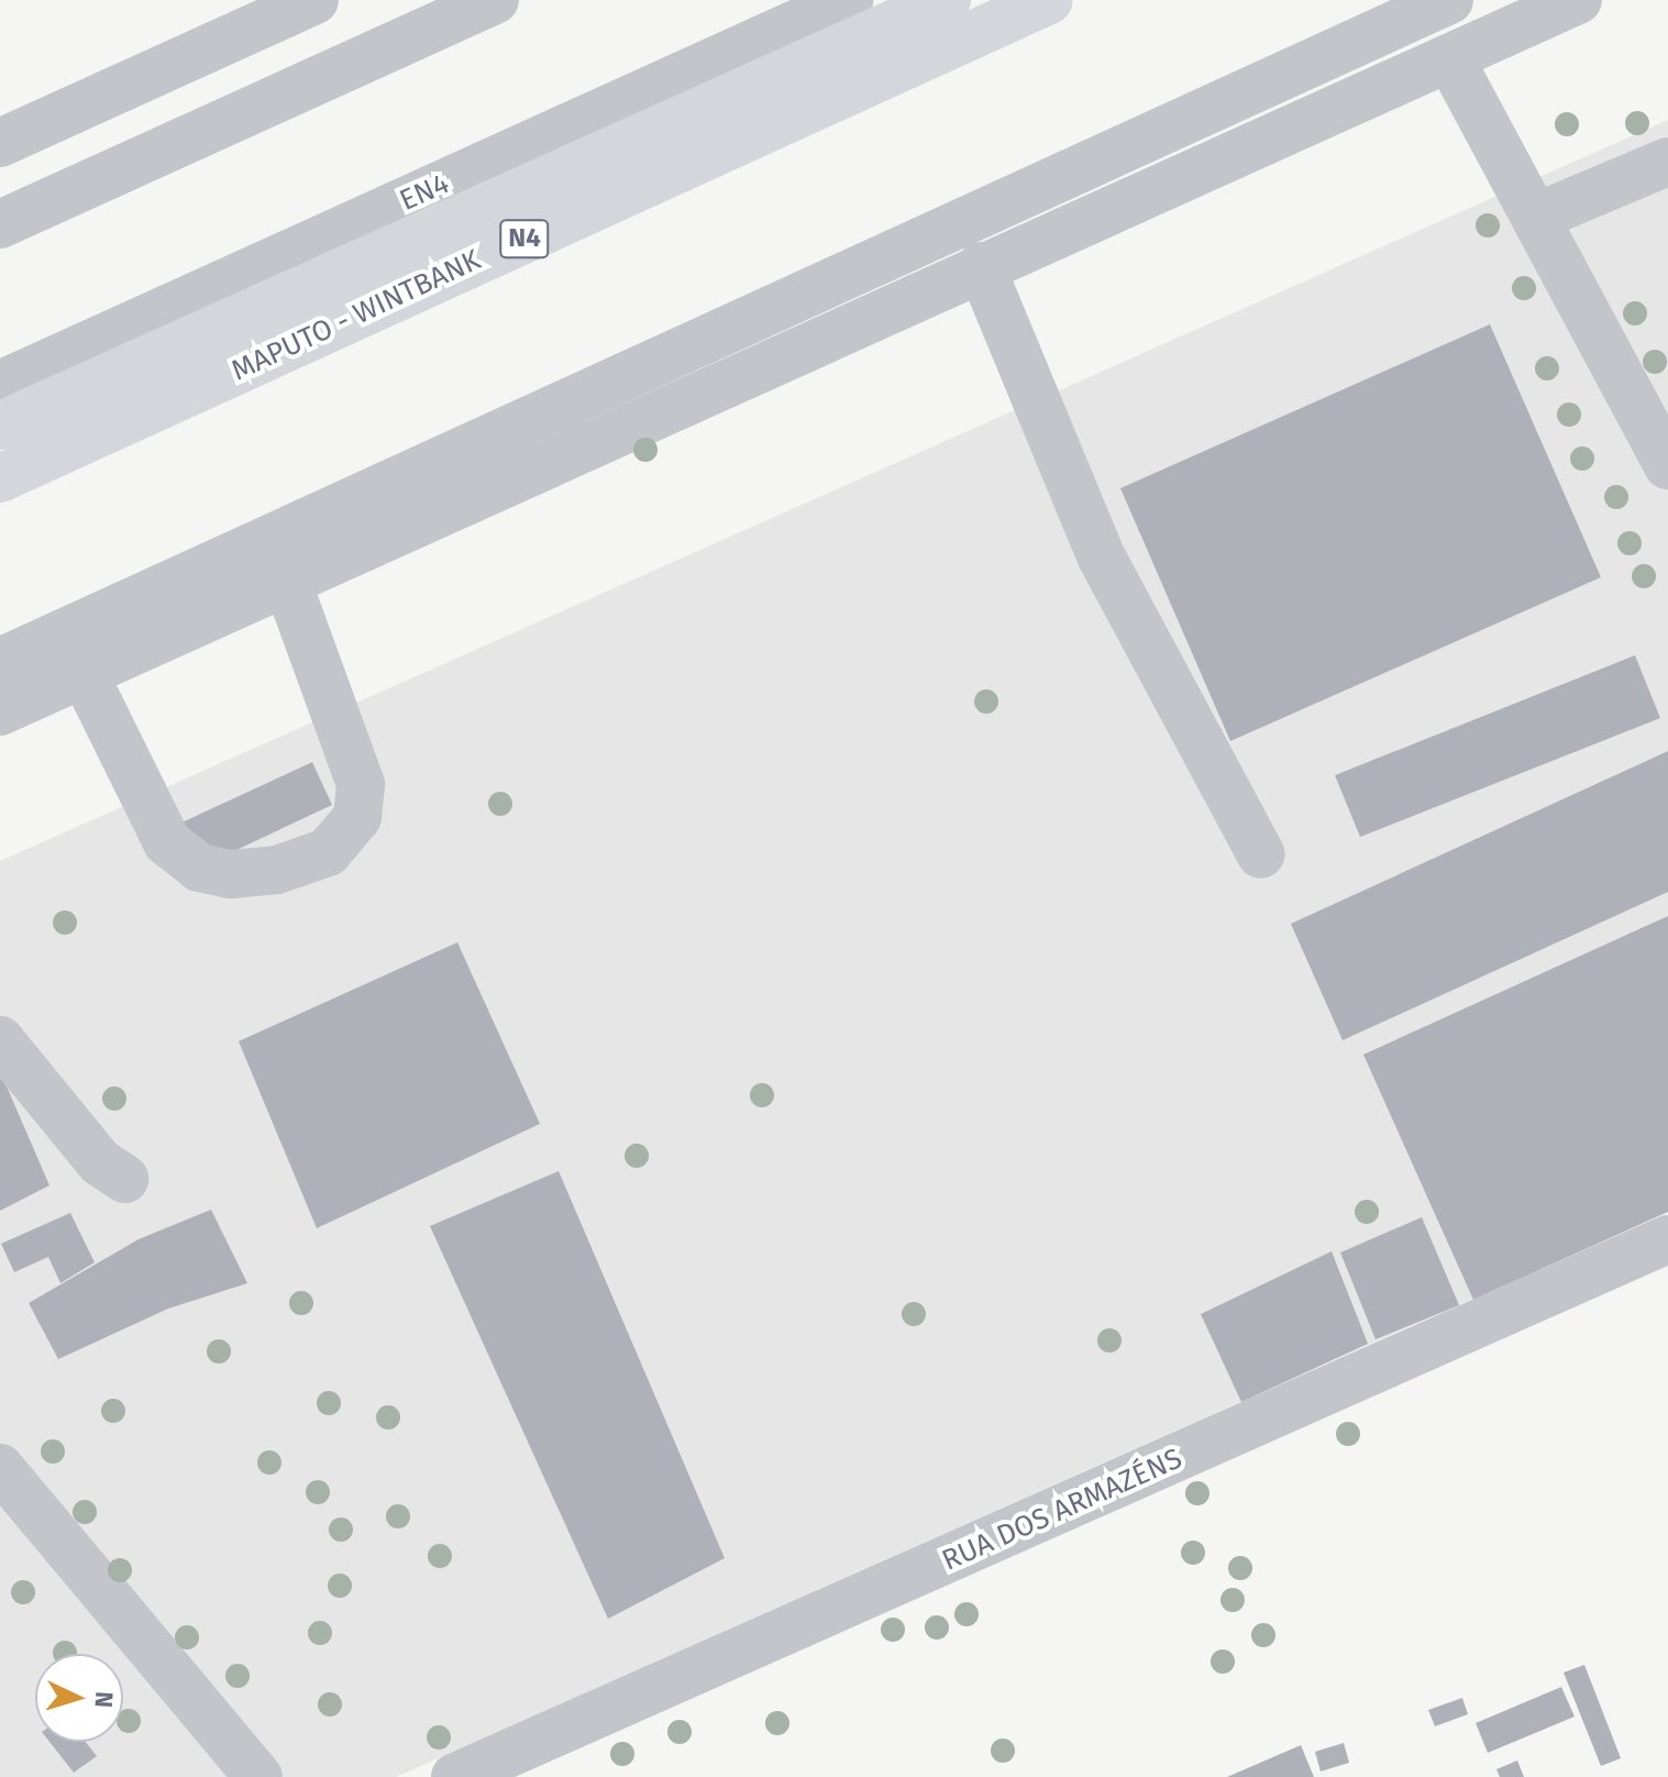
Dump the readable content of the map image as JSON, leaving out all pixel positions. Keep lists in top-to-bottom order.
{
  "streets": {
    "highway": ["N4", "MAPUTO - WINTBANK"],
    "street": ["EN4", "RUA DOS ARMAZÉNS"]
  },
  "north": "right"
}
